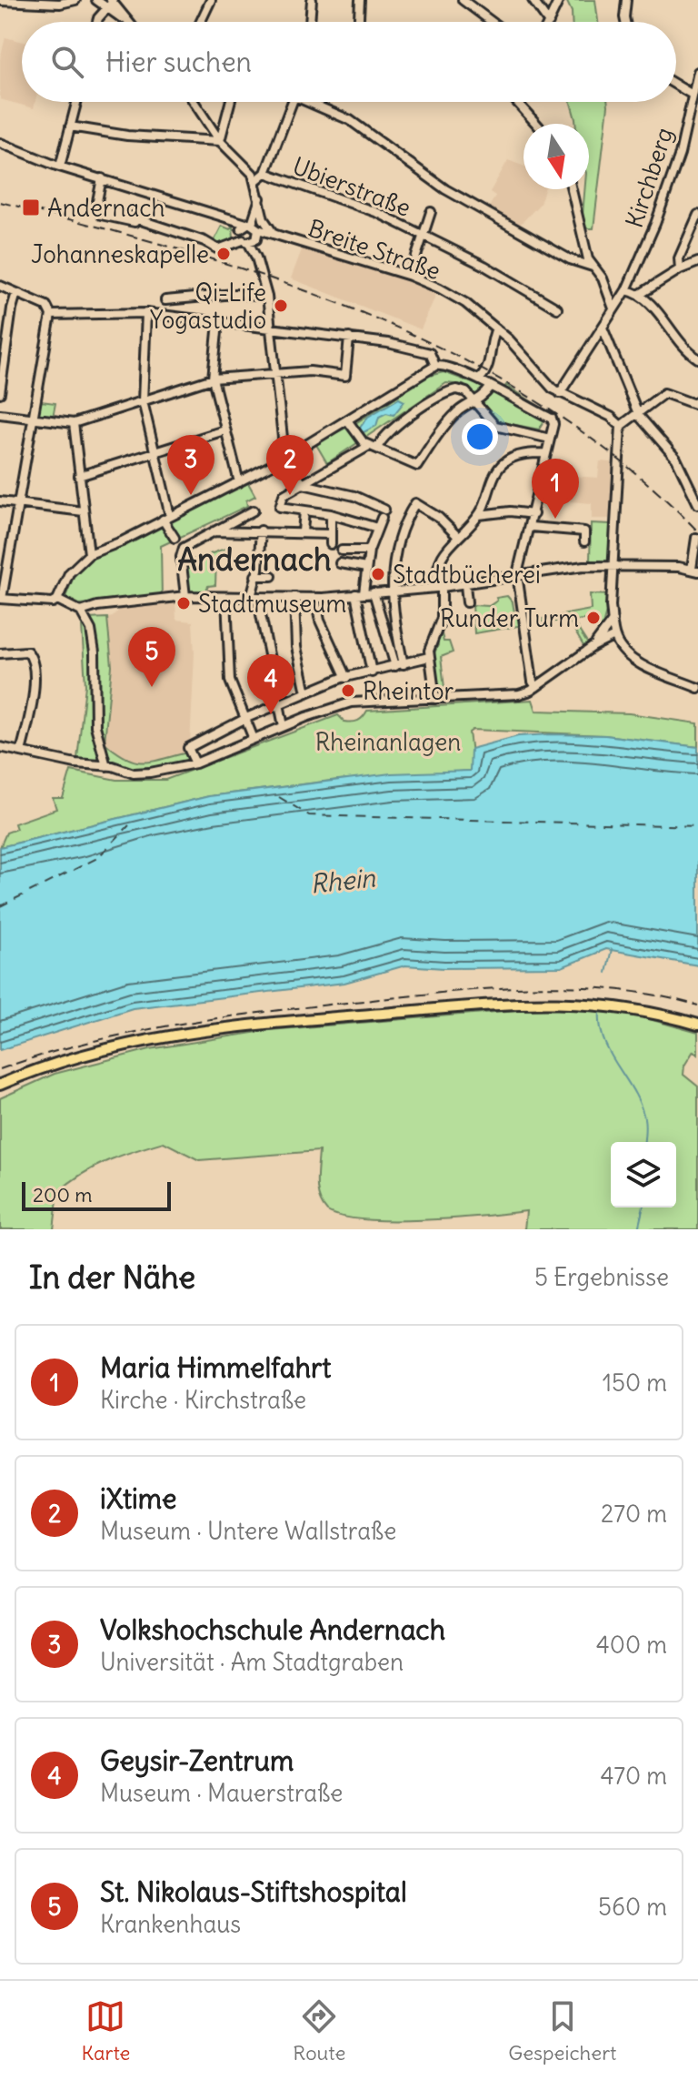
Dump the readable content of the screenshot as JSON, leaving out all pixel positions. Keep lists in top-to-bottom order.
{
  "streets": {
    "street": ["Kirchberg", "Ubierstraße", "Breite Straße"]
  },
  "crossings": [
    ["Kirchberg", "Breite Straße"],
    ["Ubierstraße", "Breite Straße"]
  ],
  "districts": ["Andernach"],
  "water": ["Rhein"],
  "parks": ["Rheinanlagen"],
  "places": {
    "transit": ["Andernach"],
    "other": [
      "Johanneskapelle",
      "Qi-Life Yogastudio",
      "Stadtbücherei",
      "Stadtmuseum",
      "Runder Turm",
      "Rheintor"
    ]
  },
  "scale_bar": "200 m",
  "north": "bottom",
  "page": {
    "search": "Hier suchen",
    "pins": [
      "2",
      "3",
      "1",
      "5",
      "4"
    ],
    "scale": "200 m",
    "heading": ["In der Nähe", "5 Ergebnisse"],
    "list": [
      {
        "mark": "1",
        "name": "Maria Himmelfahrt",
        "note": "Kirche · Kirchstraße",
        "value": "150 m"
      },
      {
        "mark": "2",
        "name": "iXtime",
        "note": "Museum · Untere Wallstraße",
        "value": "270 m"
      },
      {
        "mark": "3",
        "name": "Volkshochschule Andernach",
        "note": "Universität · Am Stadtgraben",
        "value": "400 m"
      },
      {
        "mark": "4",
        "name": "Geysir-Zentrum",
        "note": "Museum · Mauerstraße",
        "value": "470 m"
      },
      {
        "mark": "5",
        "name": "St. Nikolaus-Stiftshospital",
        "note": "Krankenhaus",
        "value": "560 m"
      }
    ],
    "nav": ["Karte", "Route", "Gespeichert"]
  }
}
